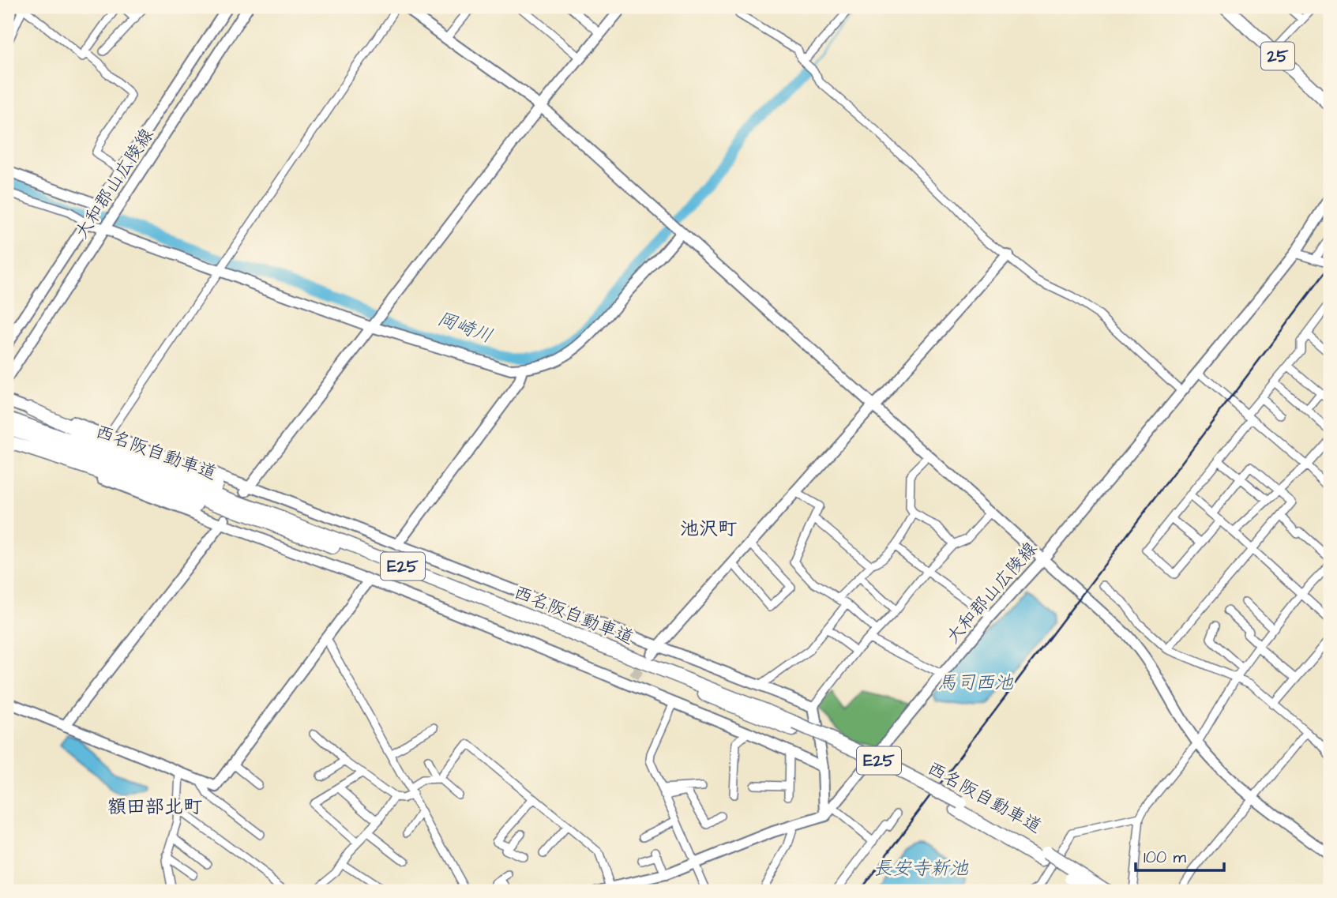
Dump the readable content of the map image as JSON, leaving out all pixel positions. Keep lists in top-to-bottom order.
{
  "streets": {
    "highway": ["25", "西名阪自動車道", "E25"],
    "street": ["大和郡山広陵線"]
  },
  "districts": ["池沢町", "額田部北町"],
  "water": ["岡崎川", "馬司西池", "長安寺新池"],
  "scale_bar": "100 m"
}
